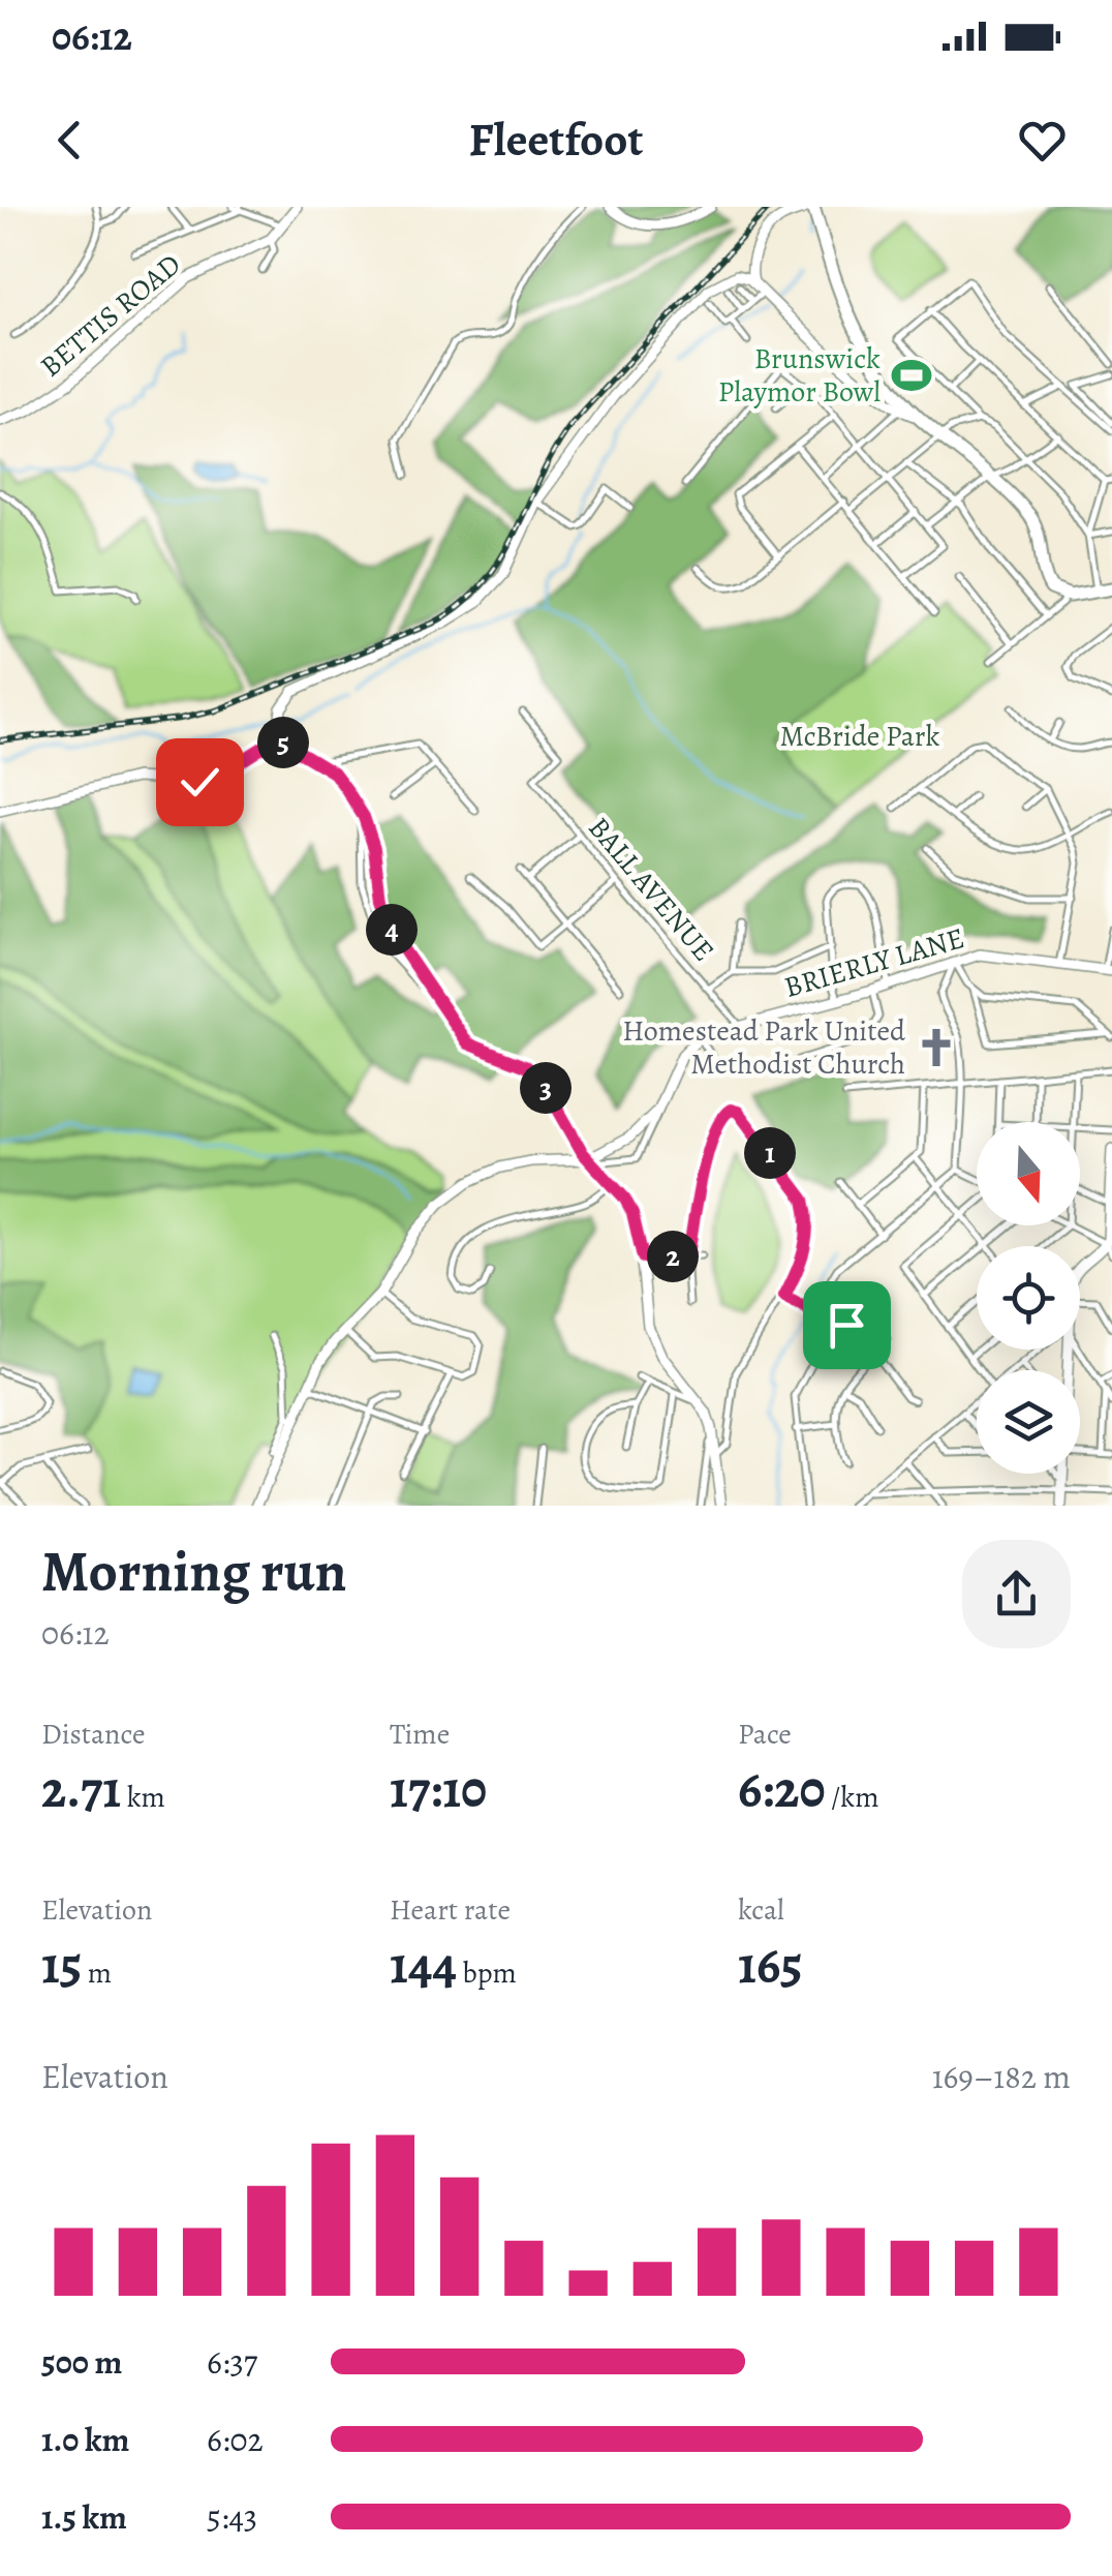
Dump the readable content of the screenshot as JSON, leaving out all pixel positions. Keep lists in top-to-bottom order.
{
  "streets": {
    "street": ["BETTIS ROAD", "BALL AVENUE", "BRIERLY LANE"]
  },
  "crossings": [
    ["BALL AVENUE", "BRIERLY LANE"]
  ],
  "parks": ["McBride Park"],
  "places": {
    "sports": ["Brunswick Playmor Bowl"],
    "church": ["Homestead Park United Methodist Church"]
  },
  "north": "bottom",
  "page": {
    "status": "06:12",
    "header": "Fleetfoot",
    "pins": [
      "5",
      "4",
      "3",
      "1",
      "2"
    ],
    "heading": ["Morning run", "06:12"],
    "stats": [
      ["Distance", "2.71 km"],
      ["Time", "17:10"],
      ["Pace", "6:20 /km"],
      ["Elevation", "15 m"],
      ["Heart rate", "144 bpm"],
      ["kcal", "165"]
    ],
    "chart": ["Elevation", "169–182 m"],
    "list": [
      {
        "name": "500 m",
        "note": "6:37"
      },
      {
        "name": "1.0 km",
        "note": "6:02"
      },
      {
        "name": "1.5 km",
        "note": "5:43"
      }
    ]
  }
}
